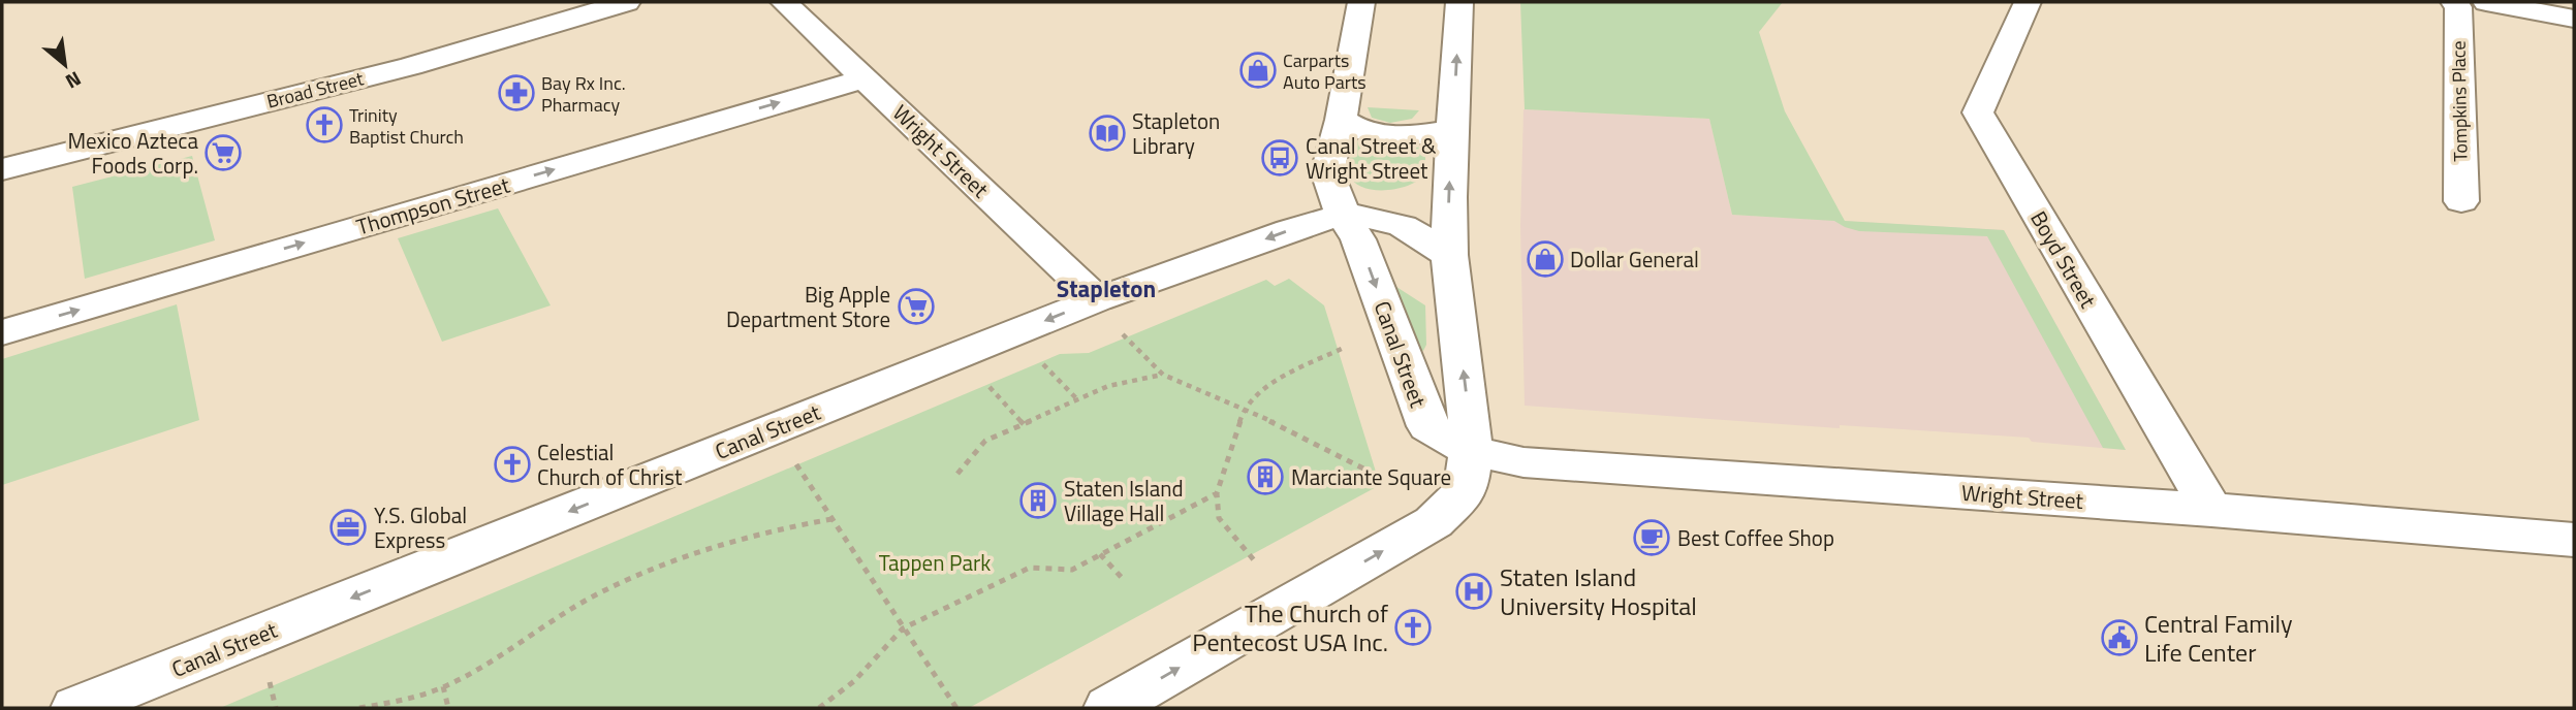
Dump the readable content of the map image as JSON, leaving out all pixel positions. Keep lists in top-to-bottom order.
{
  "streets": {
    "street": [
      "Broad Street",
      "Tompkins Place",
      "Wright Street",
      "Thompson Street",
      "Boyd Street",
      "Canal Street"
    ]
  },
  "crossings": [
    ["Wright Street", "Thompson Street"],
    ["Wright Street", "Boyd Street"],
    ["Wright Street", "Canal Street"]
  ],
  "one_way": ["Thompson Street", "Canal Street"],
  "districts": ["Stapleton"],
  "parks": ["Tappen Park"],
  "places": {
    "shop": ["Carparts Auto Parts", "Dollar General"],
    "pharmacy": ["Bay Rx Inc. Pharmacy"],
    "church": ["Trinity Baptist Church", "Celestial Church of Christ", "The Church of Pentecost USA Inc."],
    "library": ["Stapleton Library"],
    "supermarket": ["Mexico Azteca Foods Corp.", "Big Apple Department Store"],
    "bus stop": ["Canal Street & Wright Street"],
    "building": ["Marciante Square", "Staten Island Village Hall"],
    "office": ["Y.S. Global Express"],
    "cafe": ["Best Coffee Shop"],
    "hospital": ["Staten Island University Hospital"],
    "public building": ["Central Family Life Center"]
  },
  "north": "bottom right"
}
